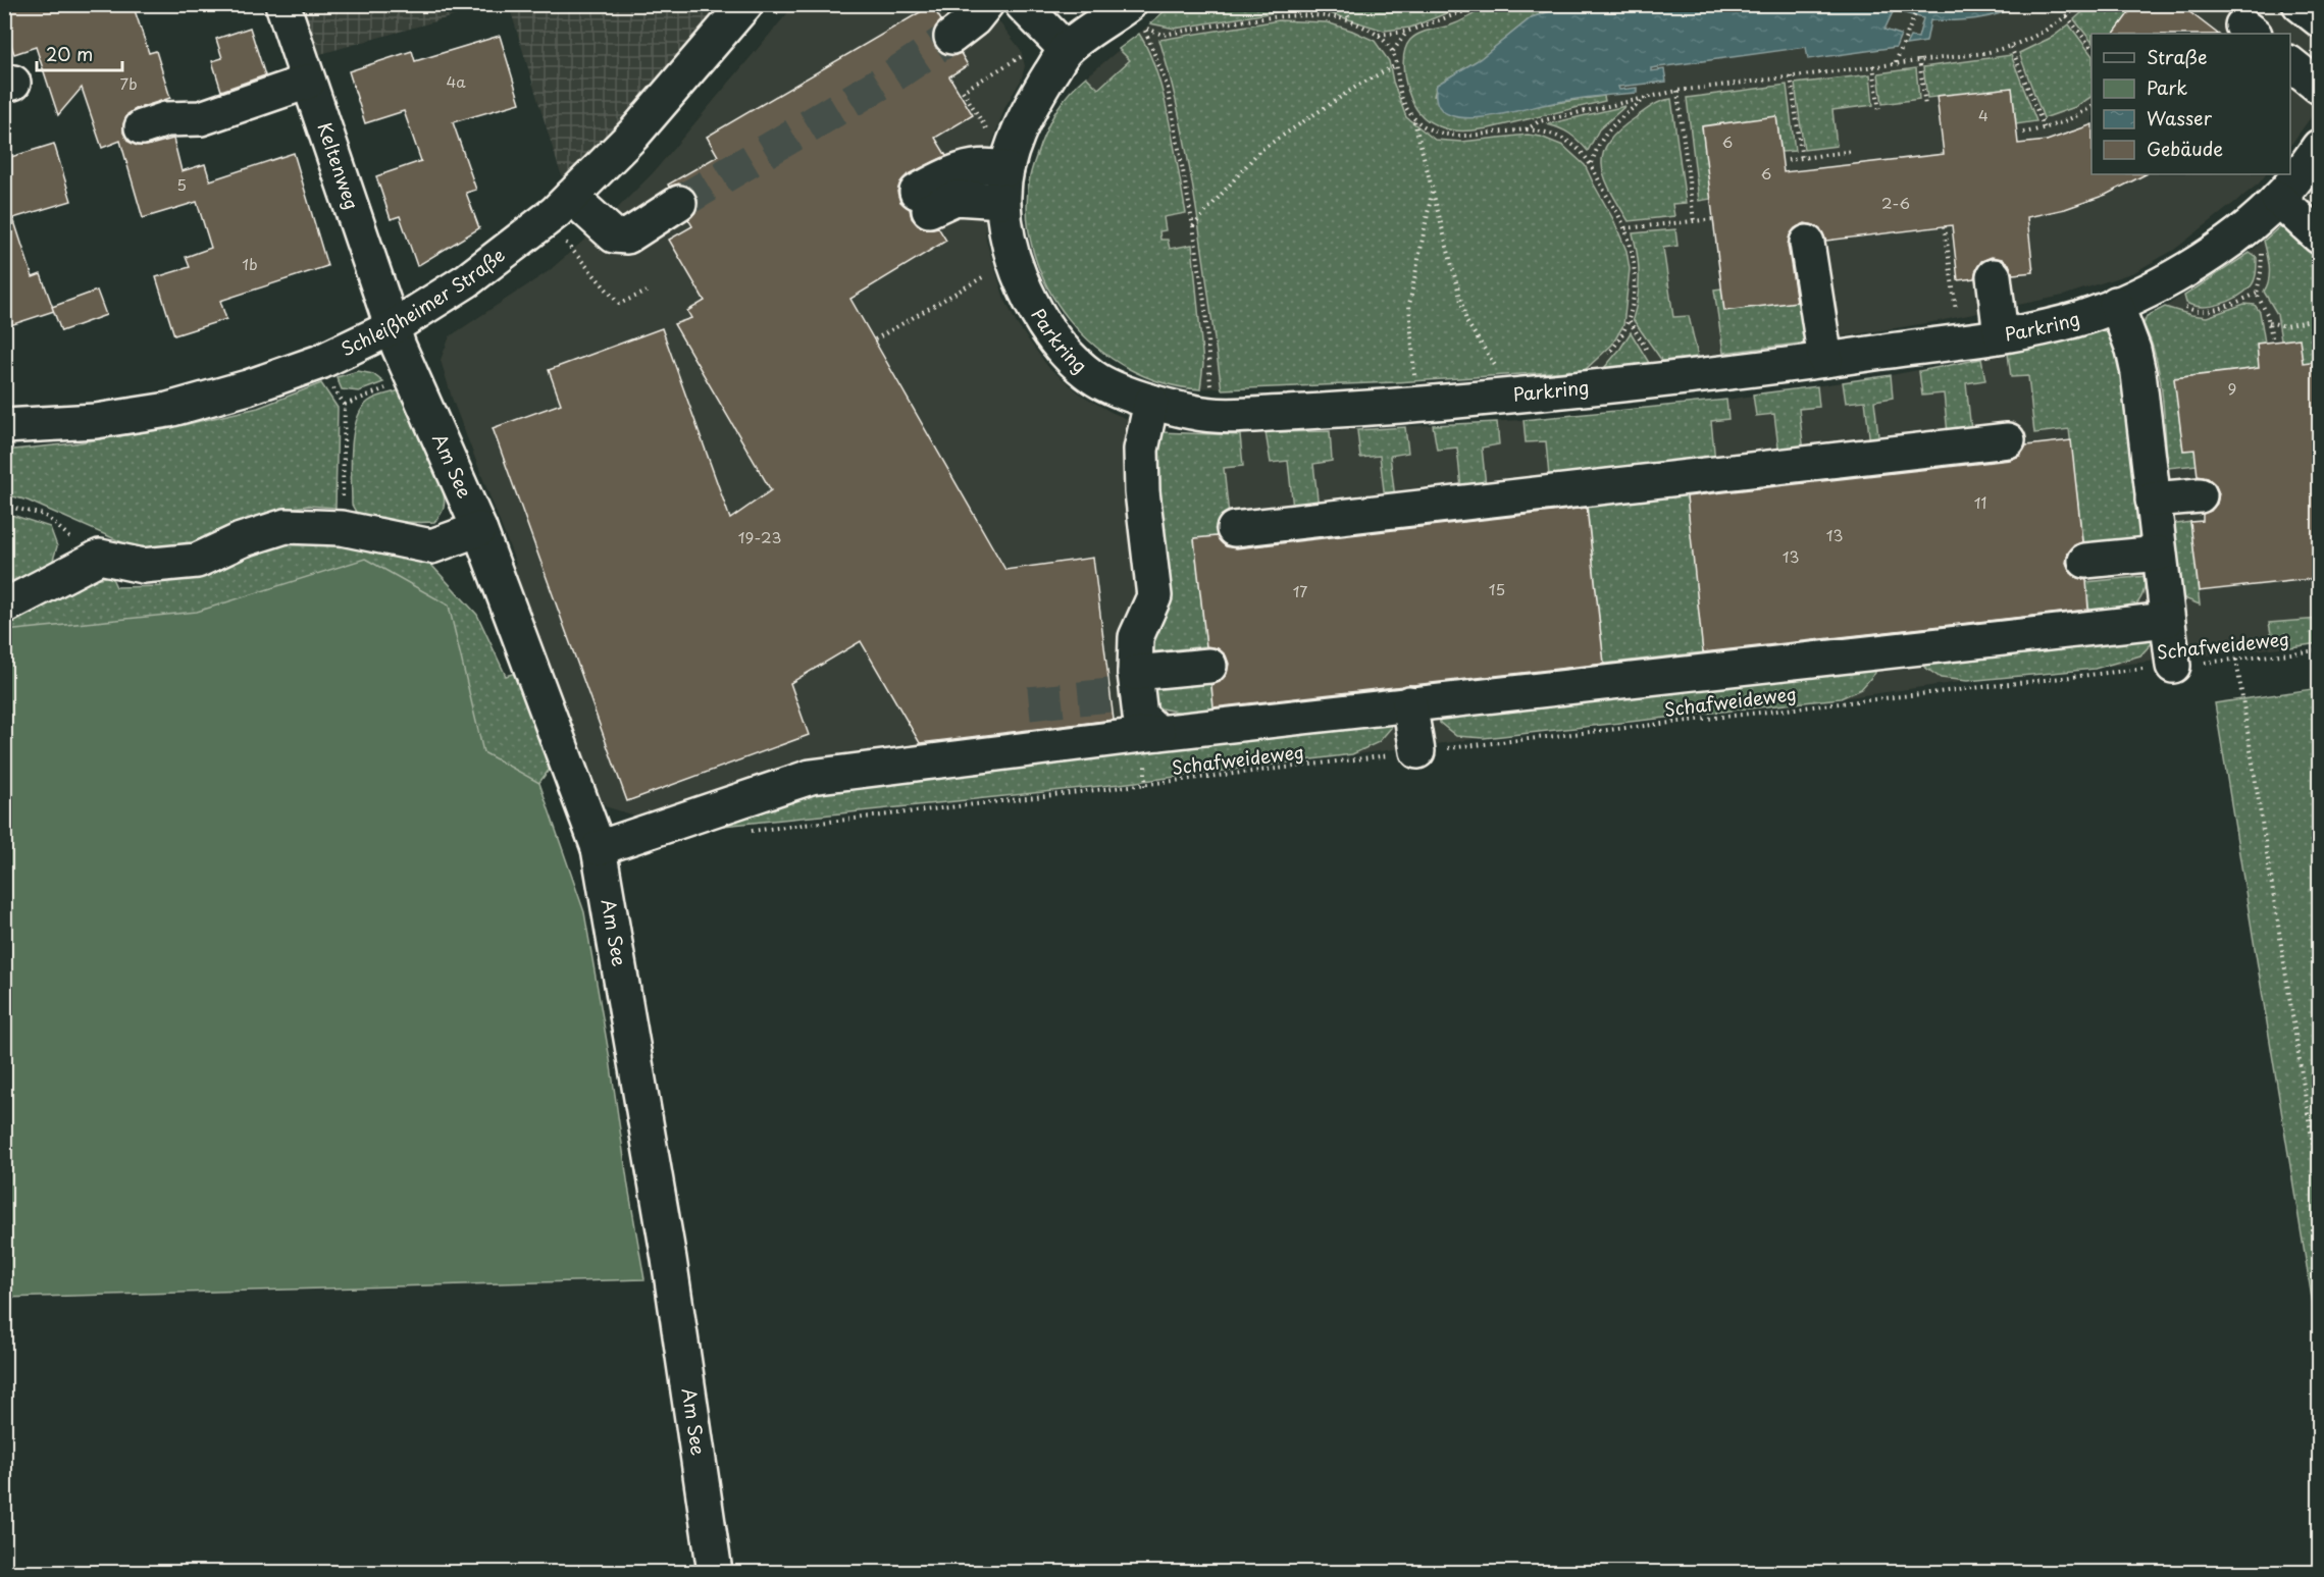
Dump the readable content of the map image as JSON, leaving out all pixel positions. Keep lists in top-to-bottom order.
{
  "streets": {
    "street": [
      "Keltenweg",
      "Schleißheimer Straße",
      "Parkring",
      "Am See"
    ],
    "path": ["Schafweideweg"]
  },
  "crossings": [
    ["Keltenweg", "Schleißheimer Straße"],
    ["Keltenweg", "Am See"],
    ["Schleißheimer Straße", "Am See"]
  ],
  "house_numbers": [
    "4a",
    "7b",
    "4",
    "6",
    "6",
    "5",
    "2-6",
    "1b",
    "9",
    "11",
    "13",
    "19-23",
    "13",
    "15",
    "17"
  ],
  "legend": [
    "Straße",
    "Park",
    "Wasser",
    "Gebäude"
  ],
  "scale_bar": "20 m"
}
